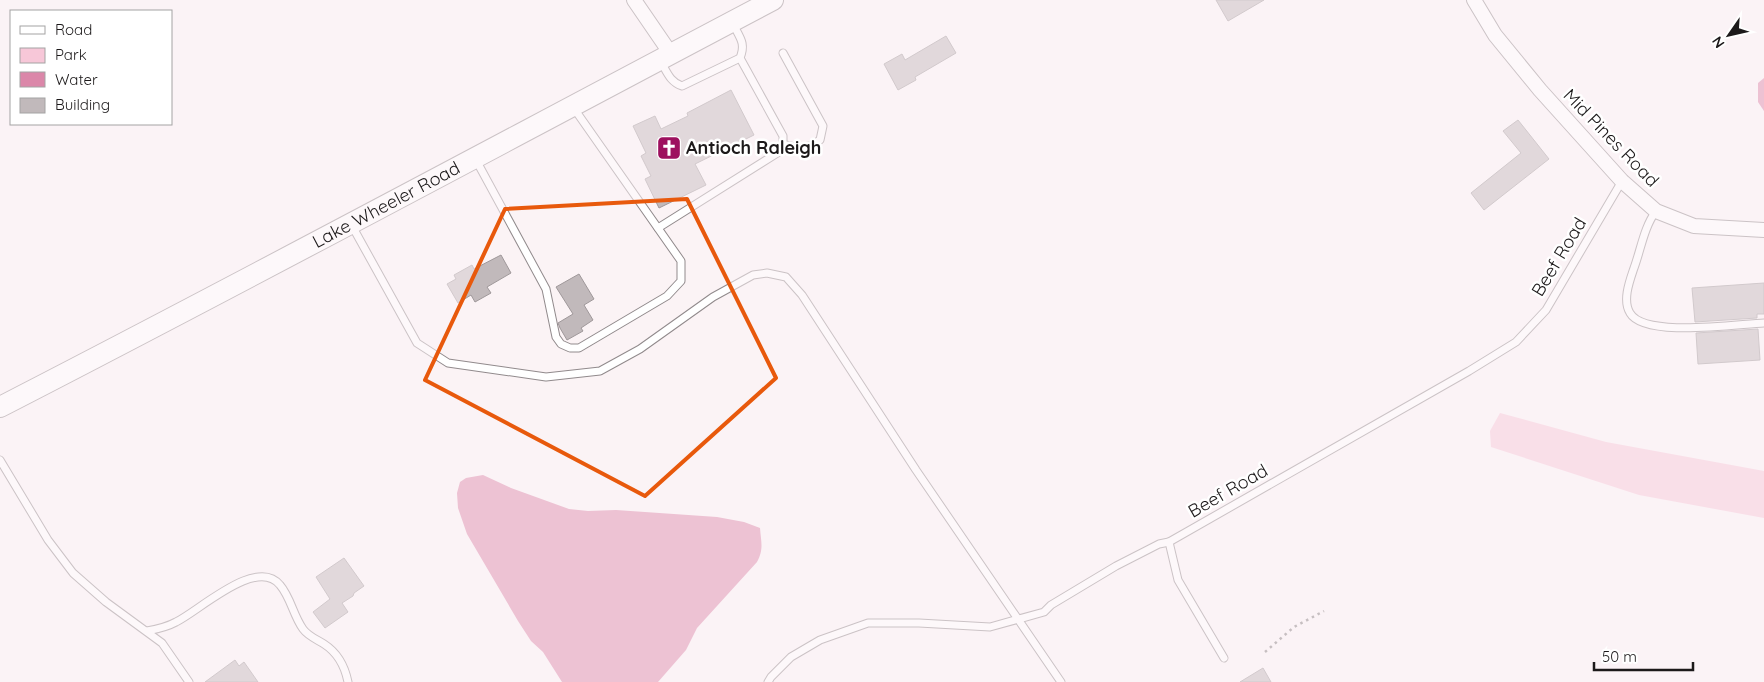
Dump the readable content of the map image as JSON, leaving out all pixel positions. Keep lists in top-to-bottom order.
{
  "streets": {
    "street": ["Mid Pines Road", "Lake Wheeler Road"],
    "lane": ["Beef Road"]
  },
  "crossings": [
    ["Mid Pines Road", "Beef Road"]
  ],
  "places": {
    "church": ["Antioch Raleigh"]
  },
  "legend": [
    "Road",
    "Park",
    "Water",
    "Building"
  ],
  "scale_bar": "50 m",
  "north": "bottom left"
}
